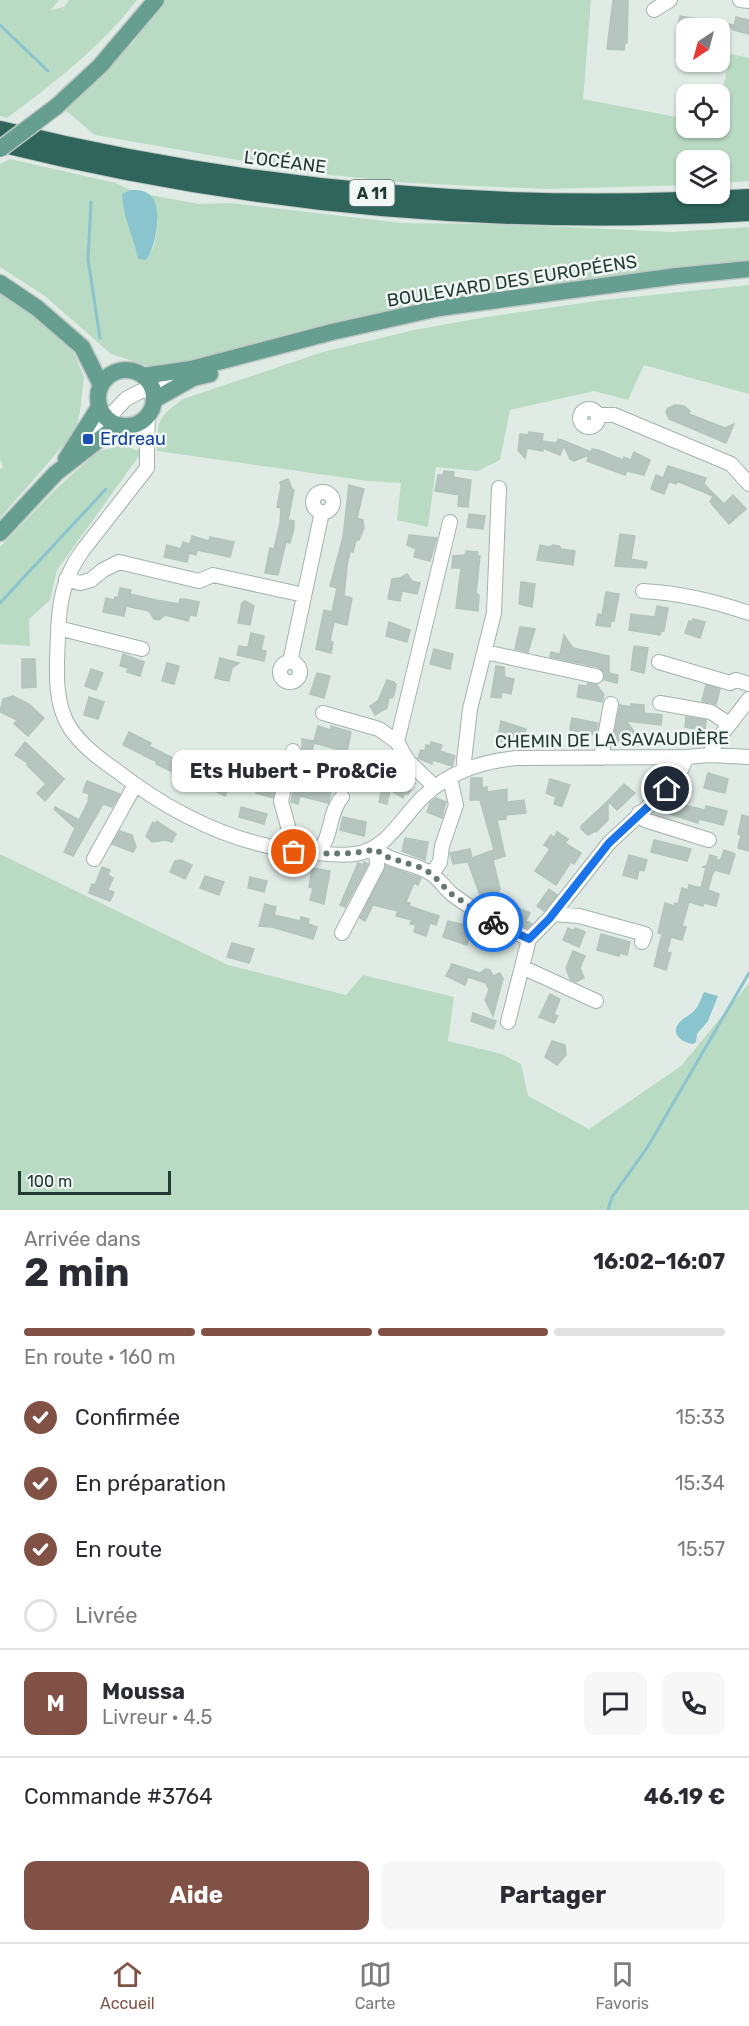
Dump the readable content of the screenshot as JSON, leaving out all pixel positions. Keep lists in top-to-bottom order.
{
  "streets": {
    "highway": ["L’OCÉANE", "A 11"],
    "main road": ["BOULEVARD DES EUROPÉENS"],
    "street": ["CHEMIN DE LA SAVAUDIÈRE"]
  },
  "places": {
    "transit": ["Erdreau"],
    "other": ["Ets Hubert - Pro&Cie"]
  },
  "scale_bar": "100 m",
  "north": "bottom left",
  "page": {
    "bubble": "Ets Hubert - Pro&Cie",
    "scale": "100 m",
    "heading": ["2 min", "Arrivée dans", "16:02–16:07"],
    "panel": [
      "Moussa",
      "Livreur · 4.5",
      "Commande #3764",
      "46.19 €"
    ],
    "bar": "En route · 160 m",
    "list": [
      ["Confirmée", "15:33"],
      ["En préparation", "15:34"],
      ["En route", "15:57"],
      "Livrée"
    ],
    "round": "M",
    "buttons": ["Aide", "Partager"],
    "tabs": ["Accueil", "Carte", "Favoris"]
  }
}
